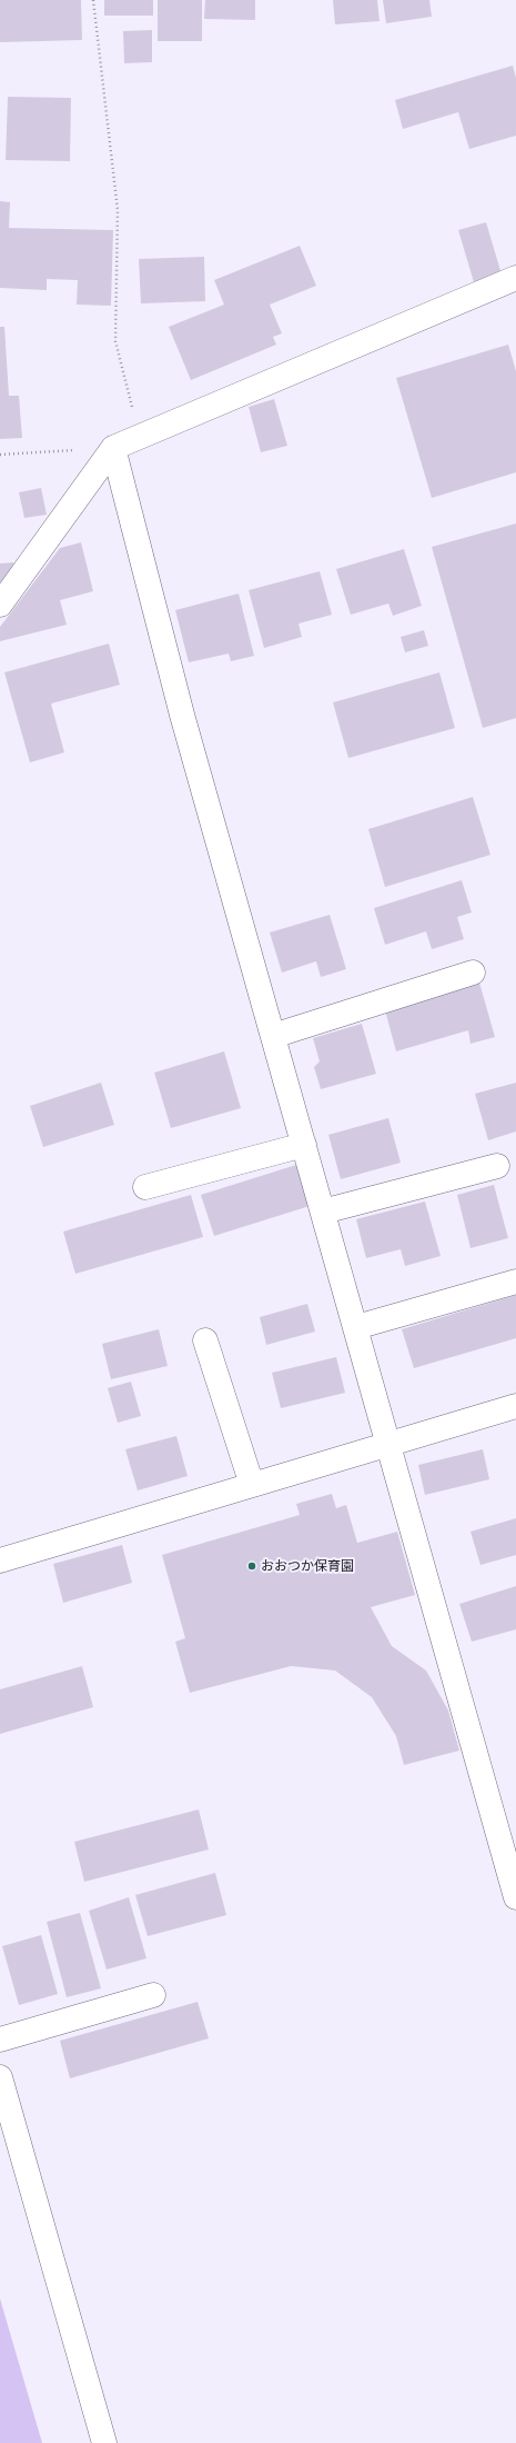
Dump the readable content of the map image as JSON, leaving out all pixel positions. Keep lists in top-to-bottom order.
{
  "places": ["おおつか保育園"]
}
